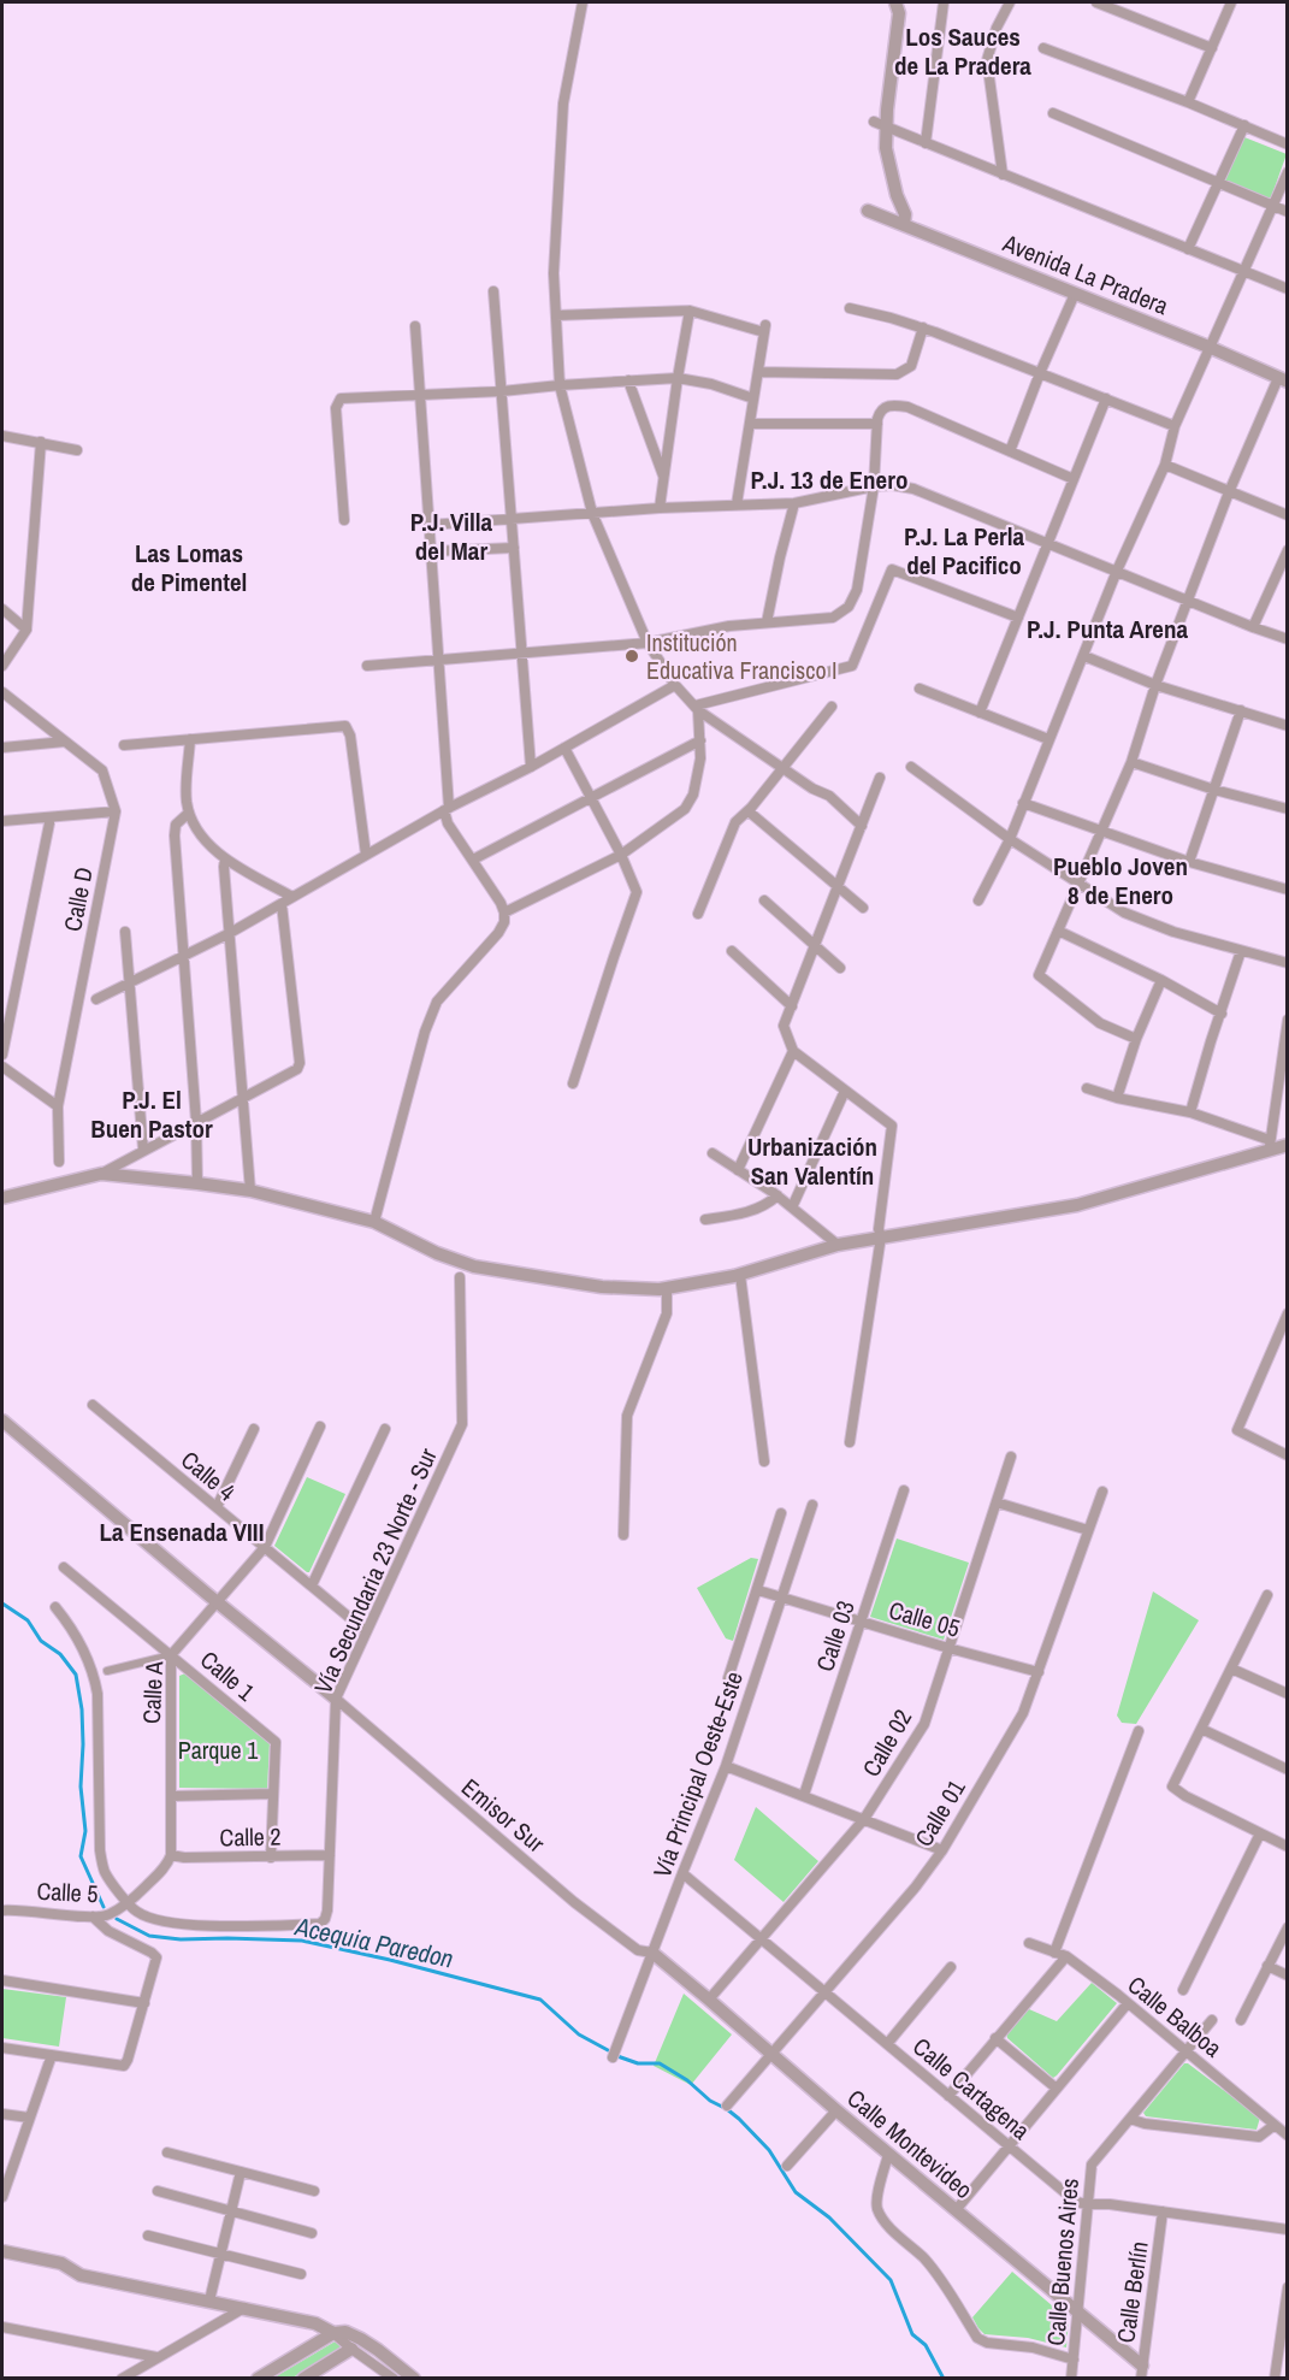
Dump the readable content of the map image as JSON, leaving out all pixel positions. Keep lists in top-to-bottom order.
{
  "streets": {
    "street": [
      "Avenida La Pradera",
      "Calle D",
      "Calle 4",
      "Vía Secundaria 23 Norte - Sur",
      "Calle 05",
      "Calle 03",
      "Calle 1",
      "Calle A",
      "Calle 02",
      "Vía Principal Oeste-Este",
      "Calle 01",
      "Emisor Sur",
      "Calle 2",
      "Calle 5",
      "Calle Balboa",
      "Calle Cartagena",
      "Calle Montevideo",
      "Calle Buenos Aires",
      "Calle Berlín"
    ]
  },
  "crossings": [
    ["Calle 4", "Vía Secundaria 23 Norte - Sur"],
    ["Calle 4", "Calle A"],
    ["Vía Secundaria 23 Norte - Sur", "Emisor Sur"],
    ["Vía Secundaria 23 Norte - Sur", "Calle 2"],
    ["Vía Secundaria 23 Norte - Sur", "Calle 5"],
    ["Calle 05", "Calle 03"],
    ["Calle 05", "Calle 02"],
    ["Calle 05", "Vía Principal Oeste-Este"],
    ["Calle 05", "Calle 01"],
    ["Calle 1", "Calle A"],
    ["Calle 1", "Calle 2"],
    ["Calle A", "Calle 2"],
    ["Calle 02", "Calle Cartagena"],
    ["Calle 02", "Calle Montevideo"],
    ["Vía Principal Oeste-Este", "Emisor Sur"],
    ["Vía Principal Oeste-Este", "Calle Cartagena"],
    ["Vía Principal Oeste-Este", "Calle Montevideo"],
    ["Calle 01", "Calle Cartagena"],
    ["Calle 01", "Calle Montevideo"],
    ["Emisor Sur", "Calle Montevideo"],
    ["Calle Balboa", "Calle Buenos Aires"],
    ["Calle Cartagena", "Calle Buenos Aires"],
    ["Calle Cartagena", "Calle Berlín"],
    ["Calle Montevideo", "Calle Buenos Aires"],
    ["Calle Montevideo", "Calle Berlín"]
  ],
  "districts": [
    "Los Sauces de La Pradera",
    "P.J. 13 de Enero",
    "P.J. Villa del Mar",
    "P.J. La Perla del Pacifico",
    "Las Lomas de Pimentel",
    "P.J. Punta Arena",
    "Pueblo Joven 8 de Enero",
    "P.J. El Buen Pastor",
    "Urbanización San Valentín",
    "La Ensenada VIII"
  ],
  "water": ["Acequia Paredon"],
  "parks": ["Parque 1"],
  "places": ["Institución Educativa Francisco I"]
}
